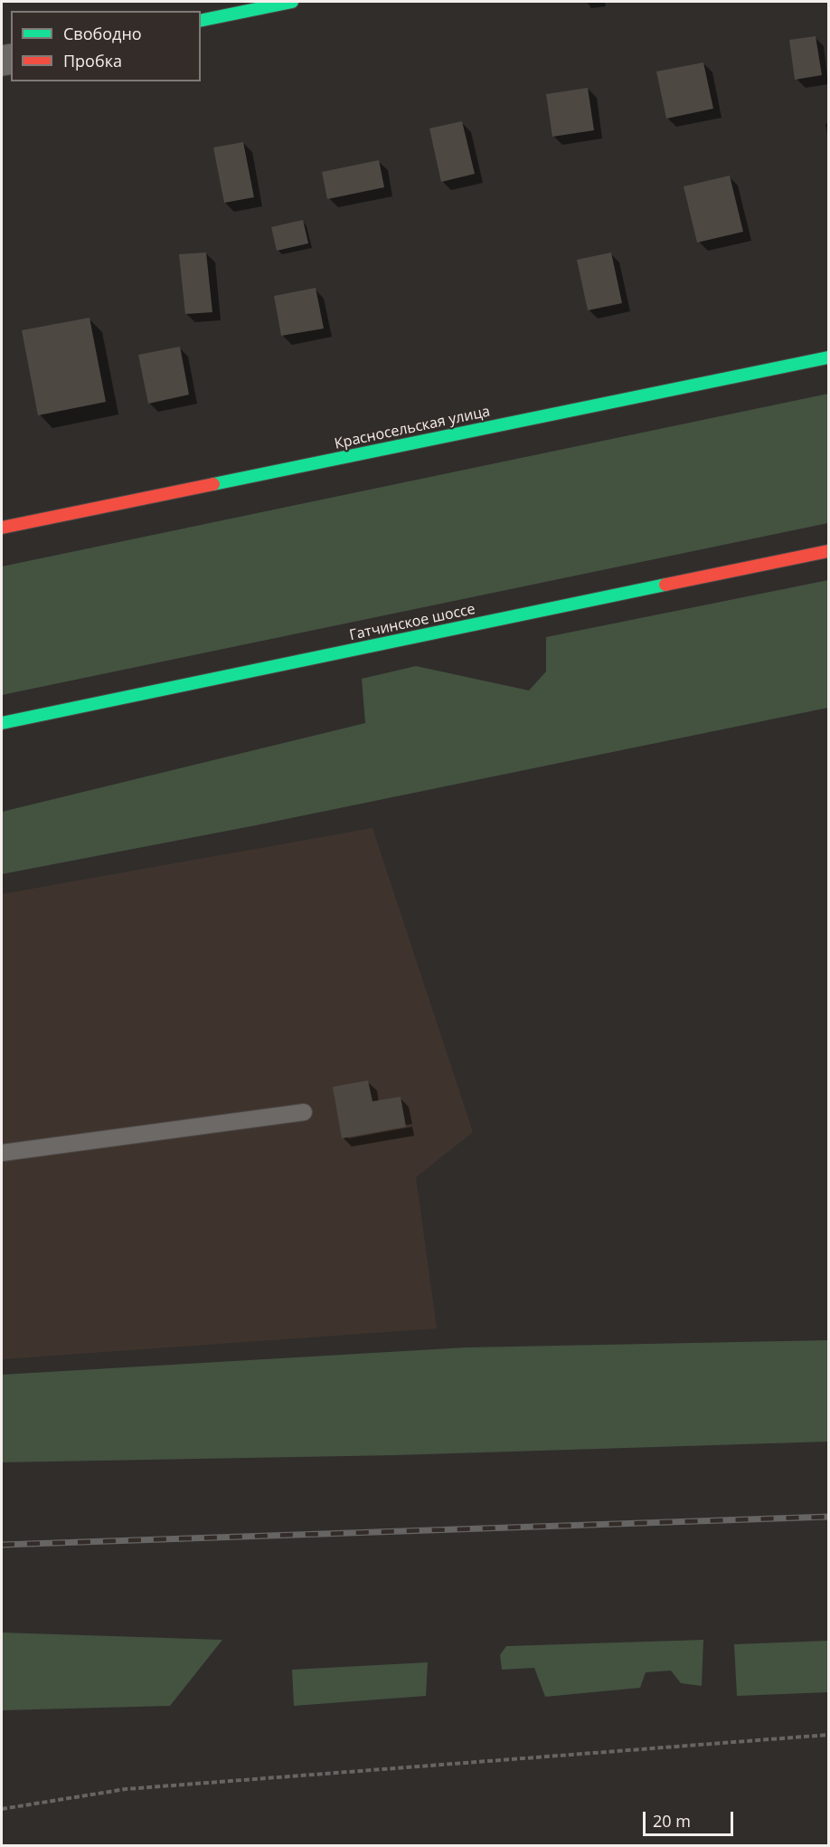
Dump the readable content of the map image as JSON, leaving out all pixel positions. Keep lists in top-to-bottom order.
{
  "streets": {
    "street": ["Красносельская улица", "Гатчинское шоссе"]
  },
  "legend": ["Свободно", "Пробка"],
  "scale_bar": "20 m"
}
